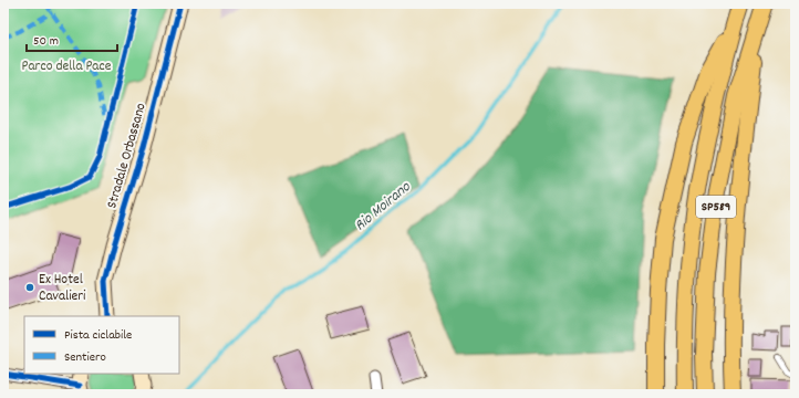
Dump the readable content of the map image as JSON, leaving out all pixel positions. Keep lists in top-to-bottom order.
{
  "streets": {
    "main road": ["SP589"],
    "street": ["Stradale Orbassano"]
  },
  "water": ["Rio Moirano"],
  "parks": ["Parco della Pace"],
  "places": ["Ex Hotel Cavalieri"],
  "legend": ["Pista ciclabile", "Sentiero"],
  "scale_bar": "50 m"
}
